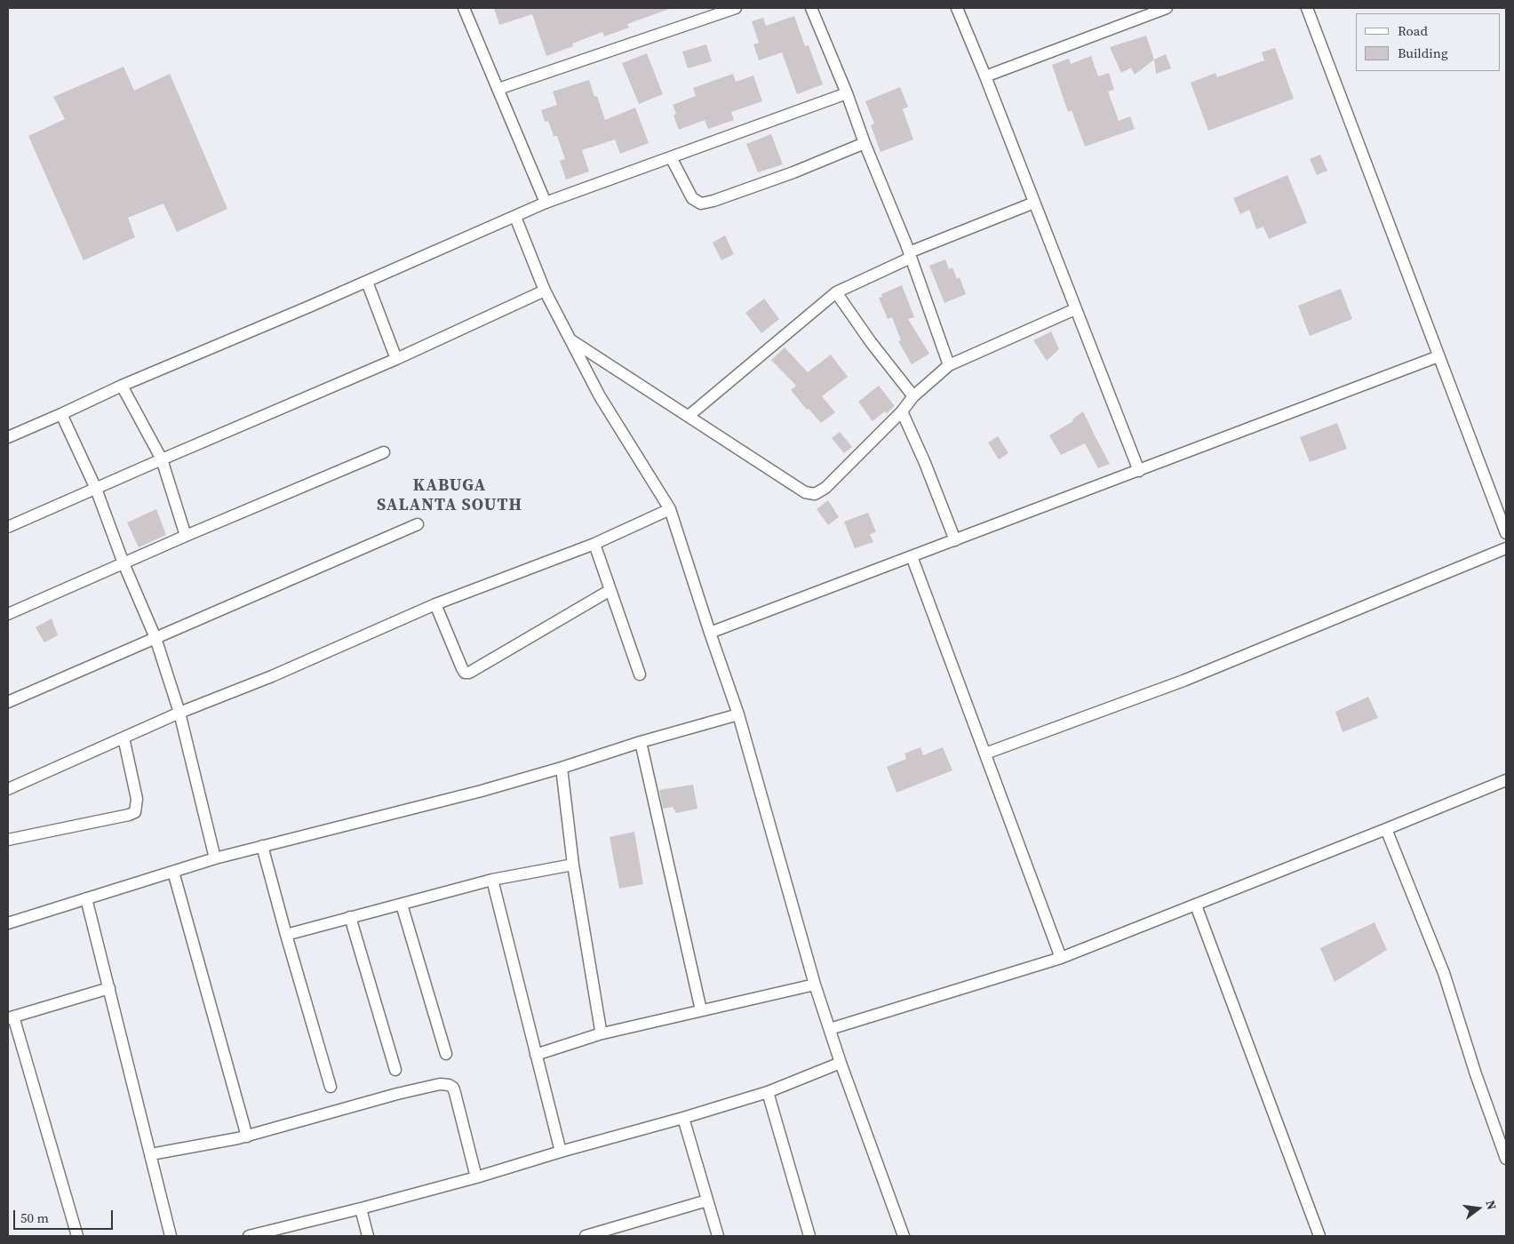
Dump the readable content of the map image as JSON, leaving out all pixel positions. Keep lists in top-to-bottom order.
{
  "districts": ["KABUGA SALANTA SOUTH"],
  "legend": ["Road", "Building"],
  "scale_bar": "50 m",
  "north": "right"
}
